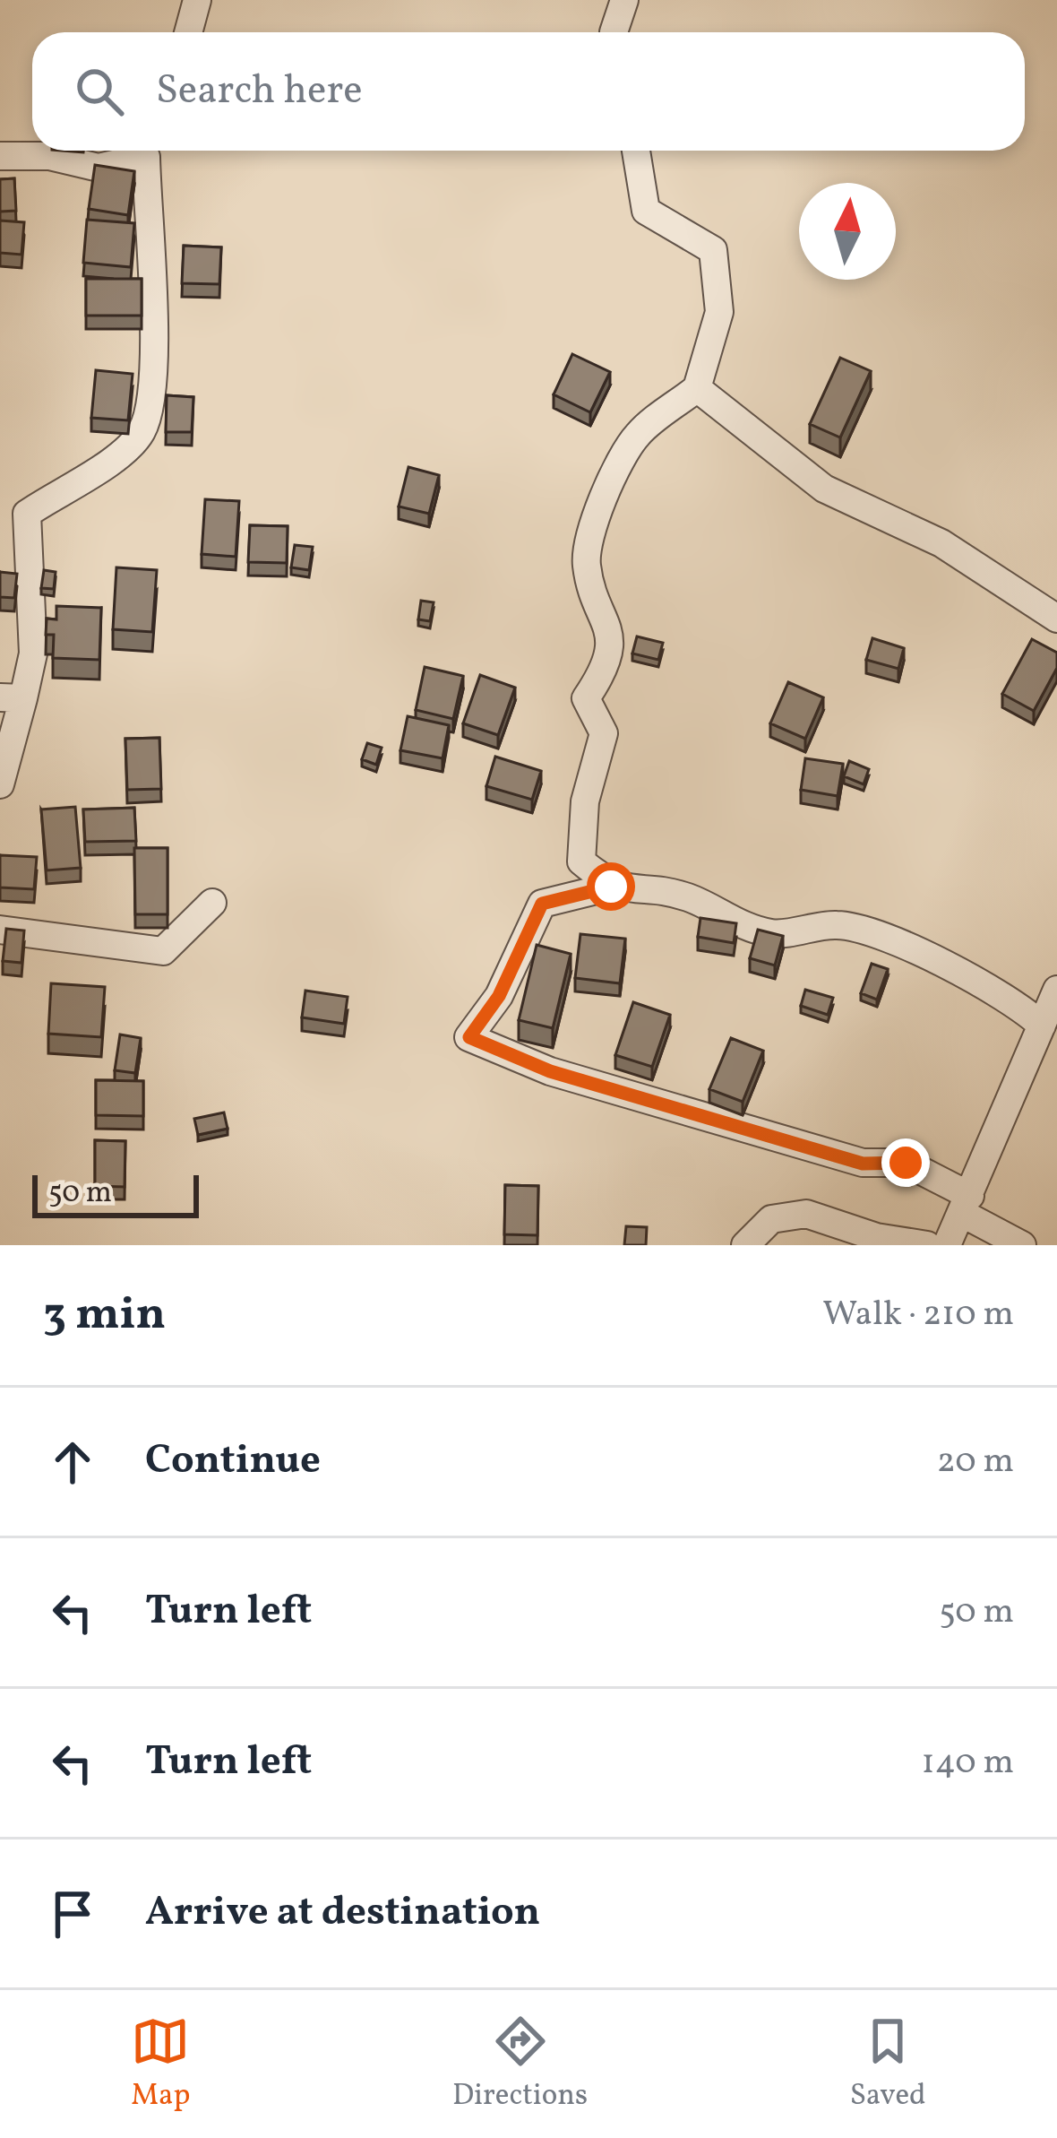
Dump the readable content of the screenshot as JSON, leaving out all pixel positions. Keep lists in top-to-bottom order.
{
  "scale_bar": "50 m",
  "north": "top",
  "page": {
    "search": "Search here",
    "scale": "50 m",
    "heading": ["3 min", "Walk · 210 m"],
    "list": [
      ["Continue", "20 m"],
      ["Turn left", "50 m"],
      ["Turn left", "140 m"],
      "Arrive at destination"
    ],
    "nav": ["Map", "Directions", "Saved"]
  }
}
